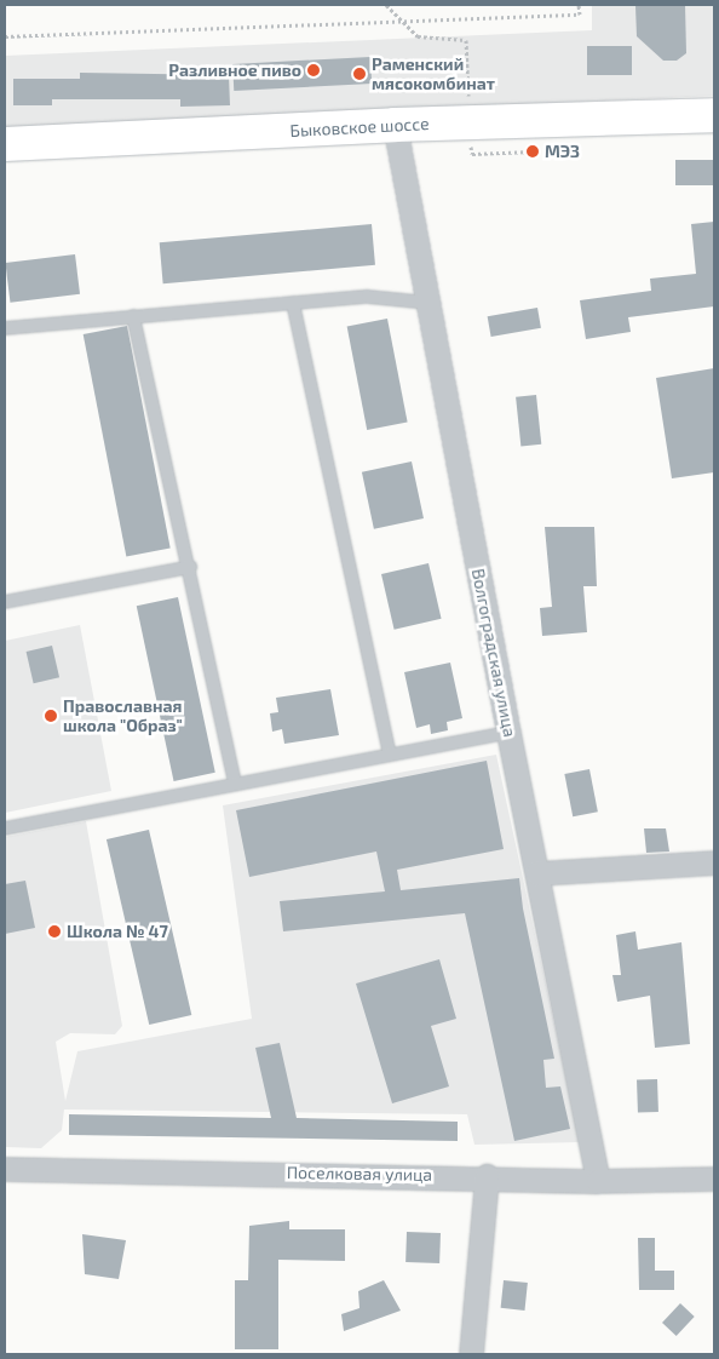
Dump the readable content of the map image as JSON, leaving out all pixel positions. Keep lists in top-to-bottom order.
{
  "streets": {
    "main road": ["Быковское шоссе"],
    "street": ["Волгоградская улица", "Поселковая улица"]
  },
  "crossings": [
    ["Быковское шоссе", "Волгоградская улица"],
    ["Волгоградская улица", "Поселковая улица"]
  ],
  "places": [
    "Разливное пиво",
    "Раменский мясокомбинат",
    "МЭЗ",
    "Православная школа \"Образ\"",
    "Школа № 47"
  ]
}
